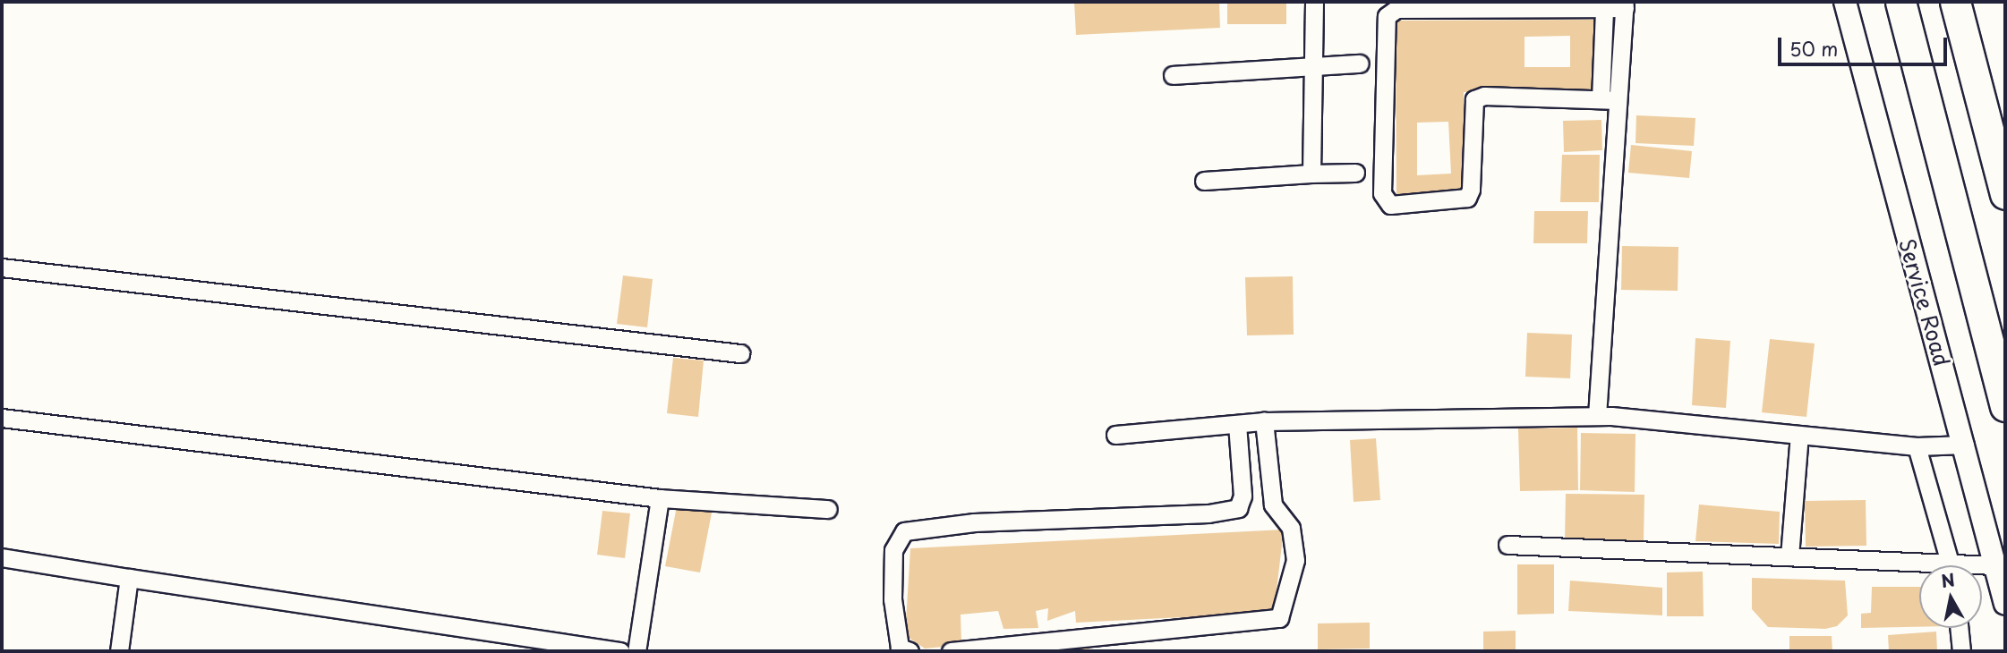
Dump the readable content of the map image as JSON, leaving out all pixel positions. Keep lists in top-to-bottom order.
{
  "streets": {
    "street": ["Service Road"]
  },
  "scale_bar": "50 m",
  "north": "top"
}
